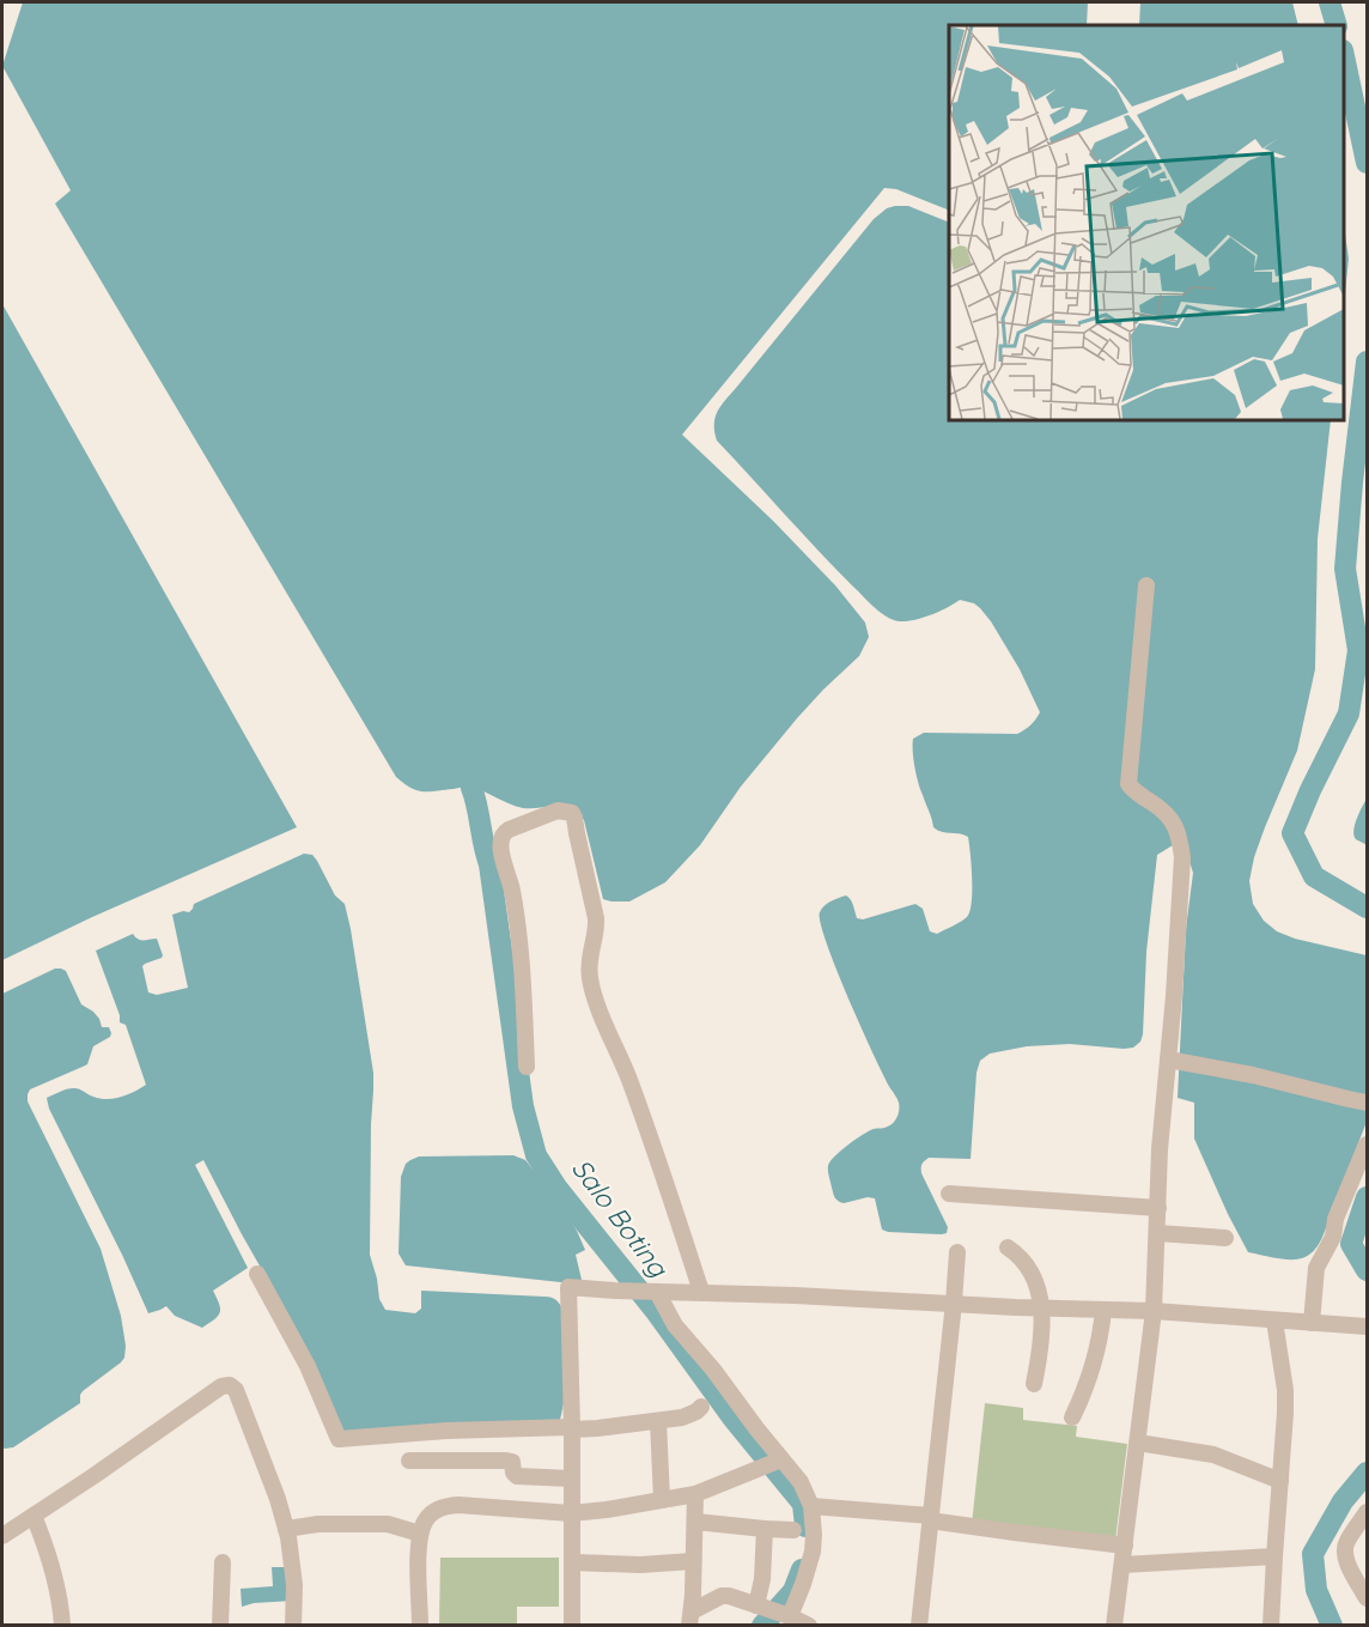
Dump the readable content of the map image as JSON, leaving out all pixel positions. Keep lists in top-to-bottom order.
{
  "water": ["Salo Boting"]
}
